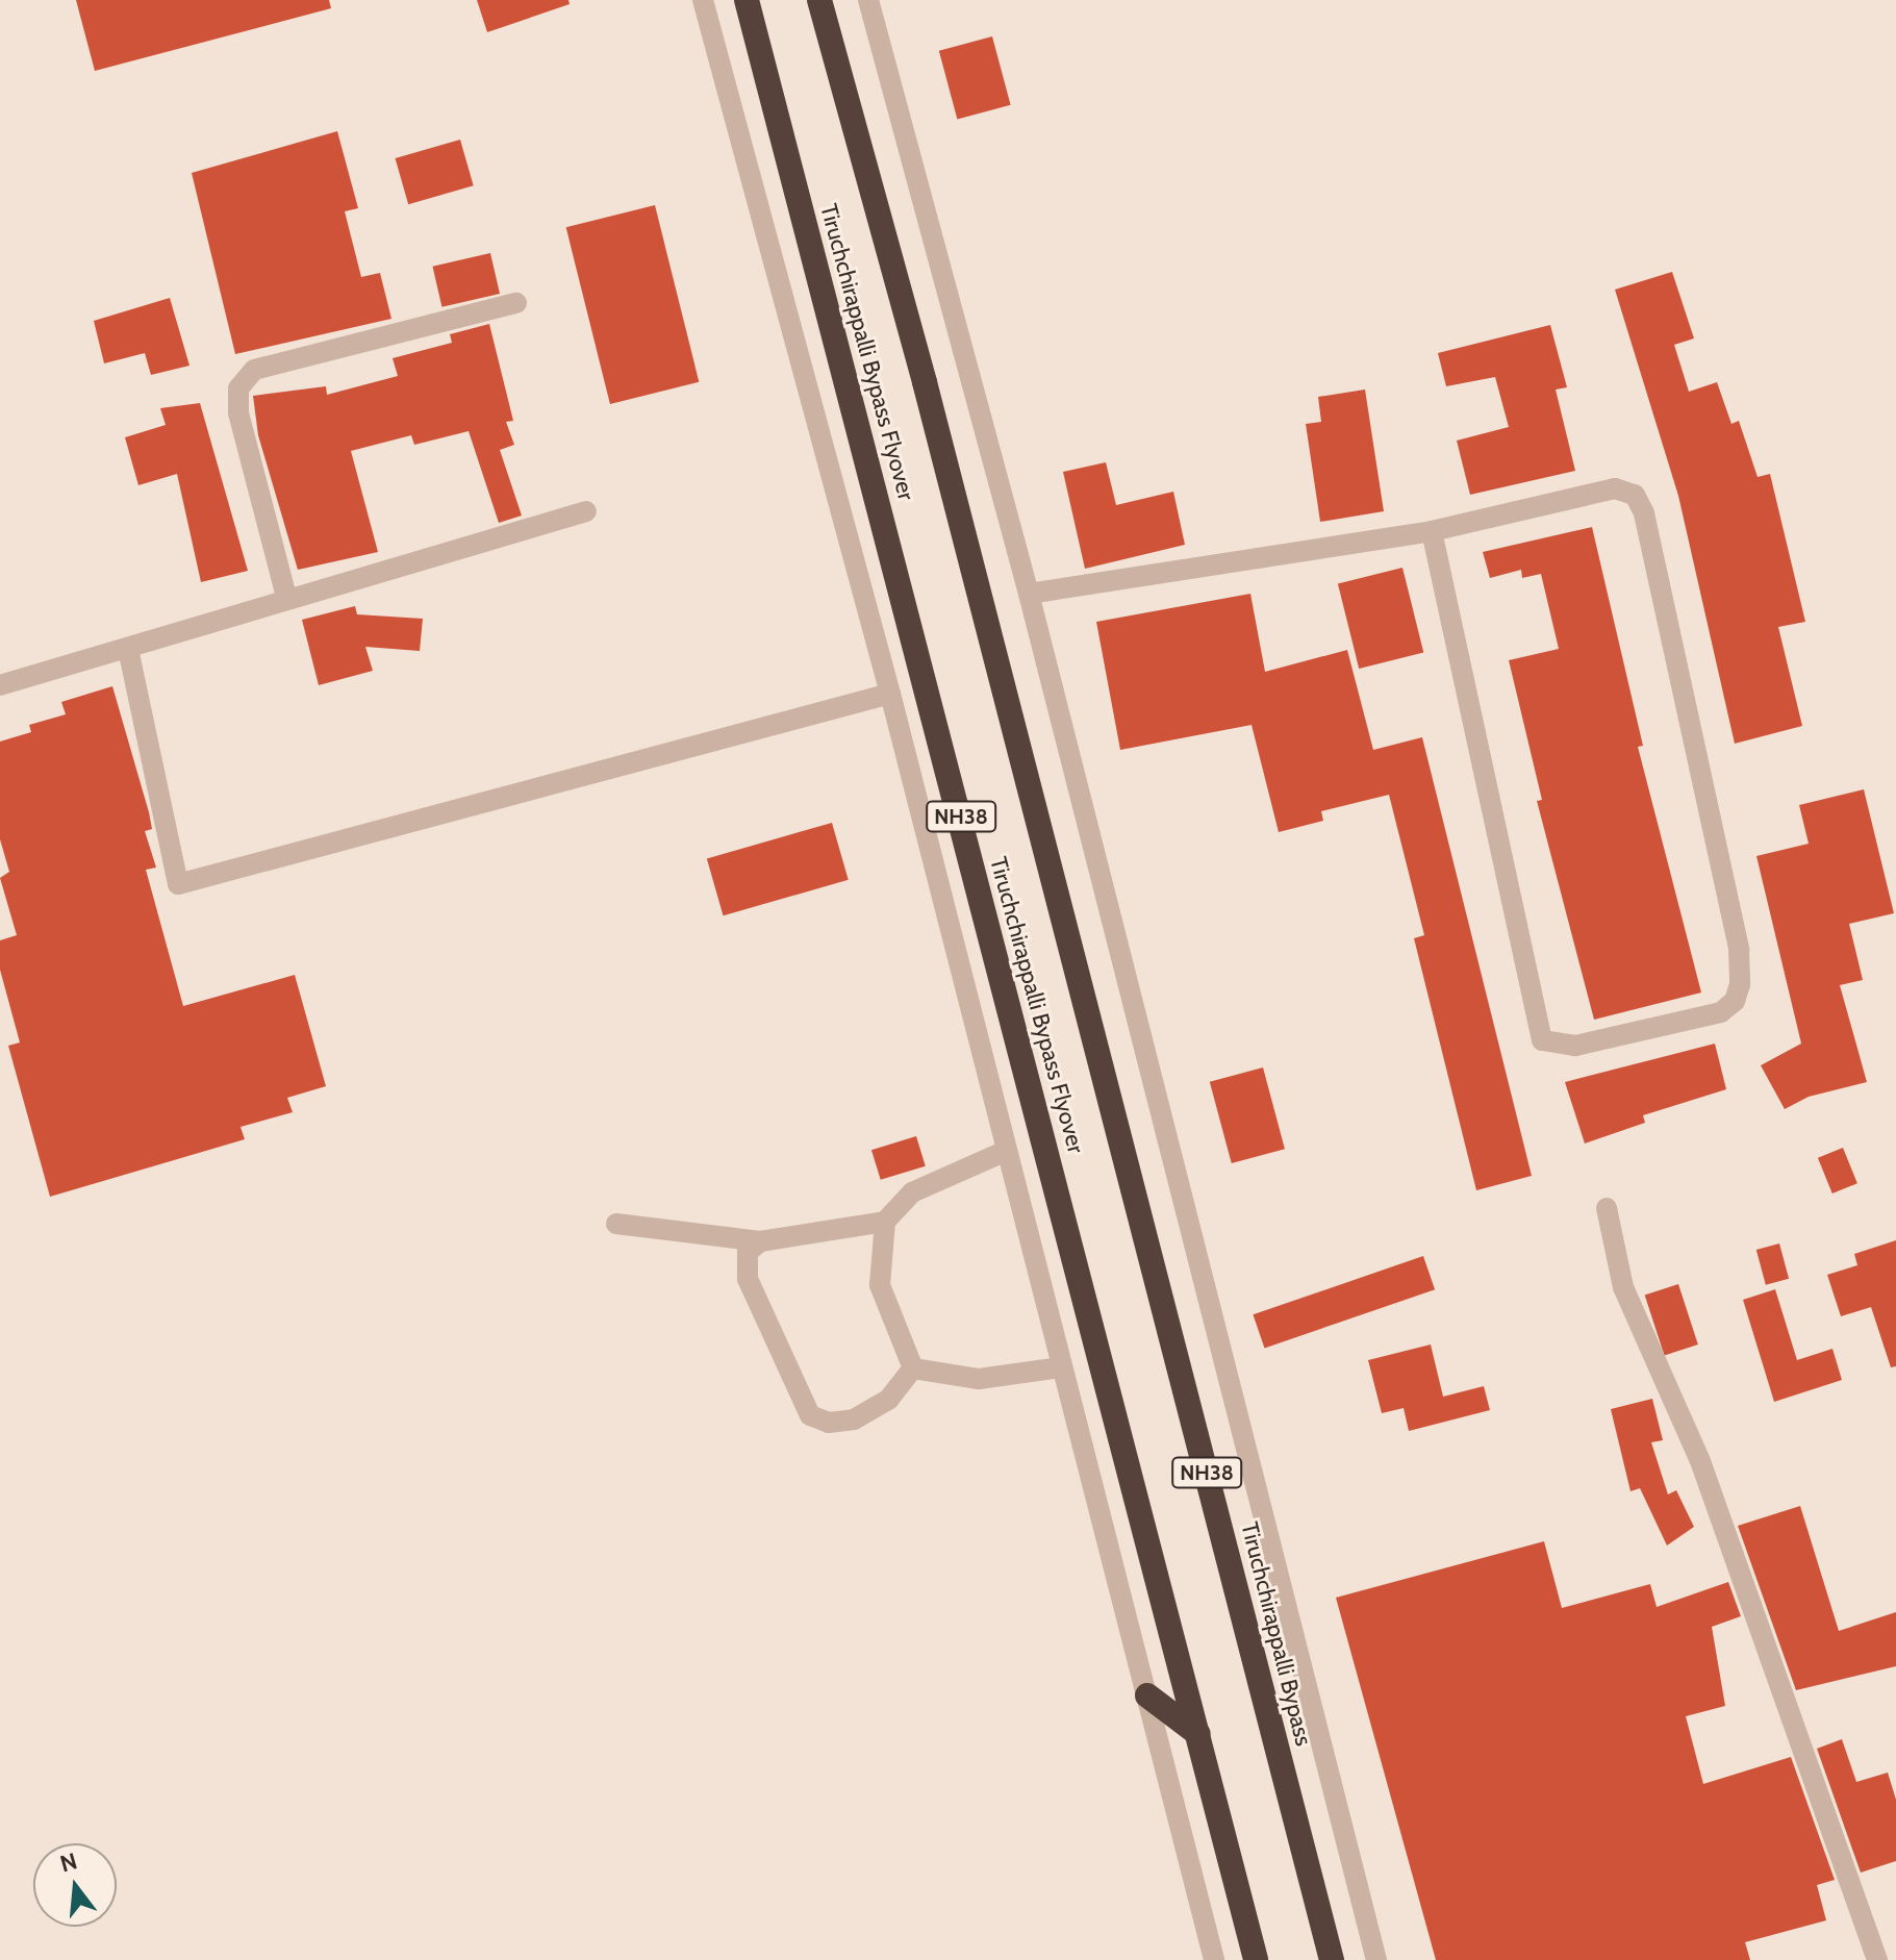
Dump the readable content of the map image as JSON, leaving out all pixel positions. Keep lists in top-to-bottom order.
{
  "streets": {
    "highway": ["Tiruchchirappalli Bypass Flyover", "NH38", "Tiruchchirappalli Bypass"]
  },
  "crossings": [
    ["Tiruchchirappalli Bypass Flyover", "NH38"],
    ["Tiruchchirappalli Bypass Flyover", "Tiruchchirappalli Bypass"]
  ],
  "north": "top"
}
